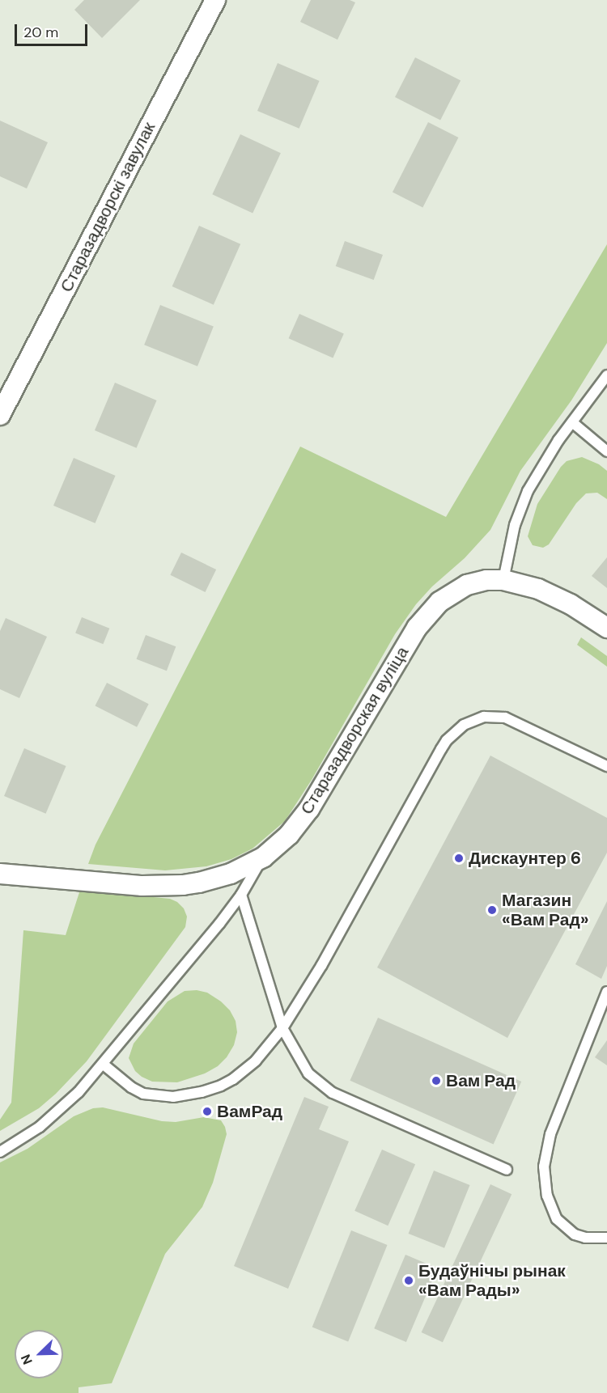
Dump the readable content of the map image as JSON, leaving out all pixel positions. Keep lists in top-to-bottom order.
{
  "streets": {
    "street": ["Старазадворскі завулак", "Старазадворская вуліца"]
  },
  "places": [
    "Дискаунтер 6",
    "Магазин «Вам Рад»",
    "Вам Рад",
    "ВамРад",
    "Будаўнічы рынак «Вам Рады»"
  ],
  "scale_bar": "20 m",
  "north": "bottom left"
}
